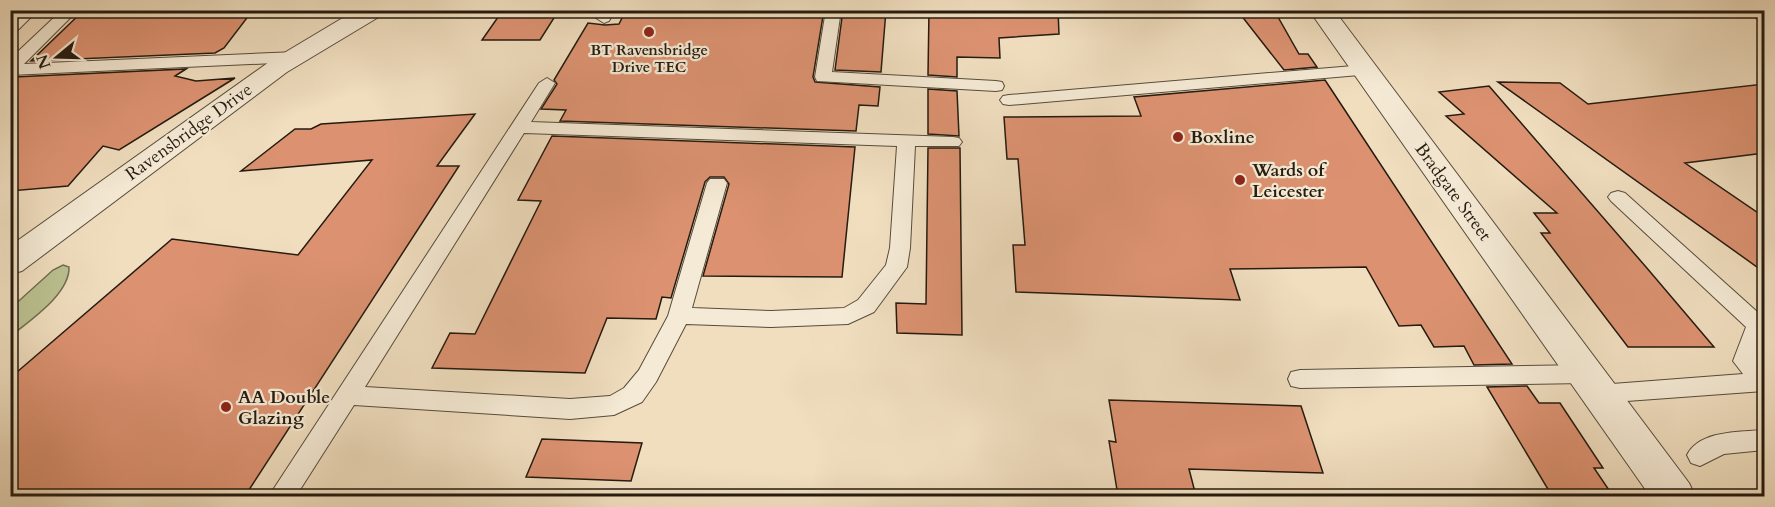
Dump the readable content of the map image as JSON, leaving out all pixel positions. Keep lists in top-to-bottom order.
{
  "streets": {
    "street": ["Ravensbridge Drive", "Bradgate Street"]
  },
  "places": [
    "BT Ravensbridge Drive TEC",
    "Boxline",
    "Wards of Leicester",
    "AA Double Glazing"
  ],
  "north": "left"
}
